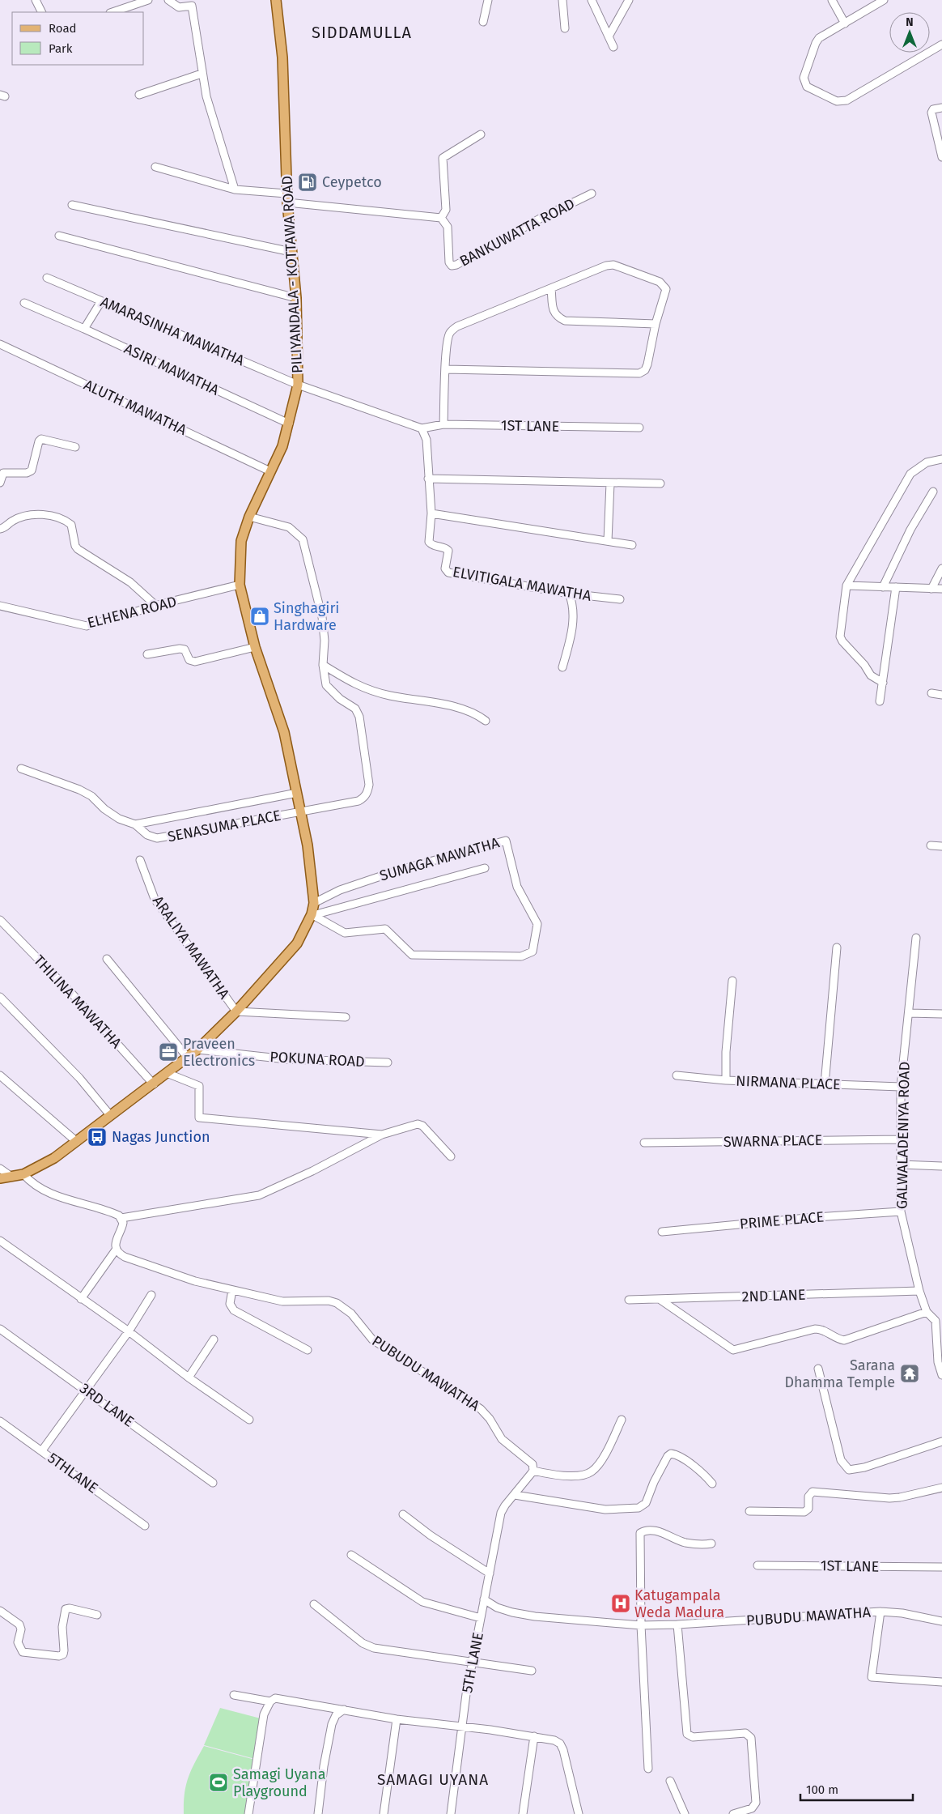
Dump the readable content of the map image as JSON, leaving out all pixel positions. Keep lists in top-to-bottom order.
{
  "streets": {
    "main road": ["PILIYANDALA - KOTTAWA ROAD"],
    "street": [
      "BANKUWATTA ROAD",
      "AMARASINHA MAWATHA",
      "ASIRI MAWATHA",
      "ALUTH MAWATHA",
      "1ST LANE",
      "ELVITIGALA MAWATHA",
      "ELHENA ROAD",
      "SENASUMA PLACE",
      "SUMAGA MAWATHA",
      "ARALIYA MAWATHA",
      "THILINA MAWATHA",
      "POKUNA ROAD",
      "NIRMANA PLACE",
      "GALWALADENIYA ROAD",
      "SWARNA PLACE",
      "PRIME PLACE",
      "2ND LANE",
      "PUBUDU MAWATHA",
      "3RD LANE",
      "5THLANE",
      "5TH LANE"
    ]
  },
  "crossings": [
    ["PILIYANDALA - KOTTAWA ROAD", "AMARASINHA MAWATHA"],
    ["PILIYANDALA - KOTTAWA ROAD", "ASIRI MAWATHA"],
    ["PILIYANDALA - KOTTAWA ROAD", "ALUTH MAWATHA"],
    ["PILIYANDALA - KOTTAWA ROAD", "ELHENA ROAD"],
    ["PILIYANDALA - KOTTAWA ROAD", "SENASUMA PLACE"],
    ["PILIYANDALA - KOTTAWA ROAD", "SUMAGA MAWATHA"],
    ["PILIYANDALA - KOTTAWA ROAD", "ARALIYA MAWATHA"],
    ["PILIYANDALA - KOTTAWA ROAD", "THILINA MAWATHA"],
    ["PILIYANDALA - KOTTAWA ROAD", "POKUNA ROAD"],
    ["1ST LANE", "ELVITIGALA MAWATHA"],
    ["NIRMANA PLACE", "GALWALADENIYA ROAD"],
    ["GALWALADENIYA ROAD", "SWARNA PLACE"],
    ["GALWALADENIYA ROAD", "PRIME PLACE"],
    ["GALWALADENIYA ROAD", "2ND LANE"],
    ["PUBUDU MAWATHA", "5TH LANE"]
  ],
  "districts": ["SIDDAMULLA", "SAMAGI UYANA"],
  "places": {
    "fuel station": ["Ceypetco"],
    "shop": ["Singhagiri Hardware"],
    "office": ["Praveen Electronics"],
    "bus stop": ["Nagas Junction"],
    "temple": ["Sarana Dhamma Temple"],
    "hospital": ["Katugampala Weda Madura"],
    "sports": ["Samagi Uyana Playground"]
  },
  "legend": ["Road", "Park"],
  "scale_bar": "100 m",
  "north": "top"
}
